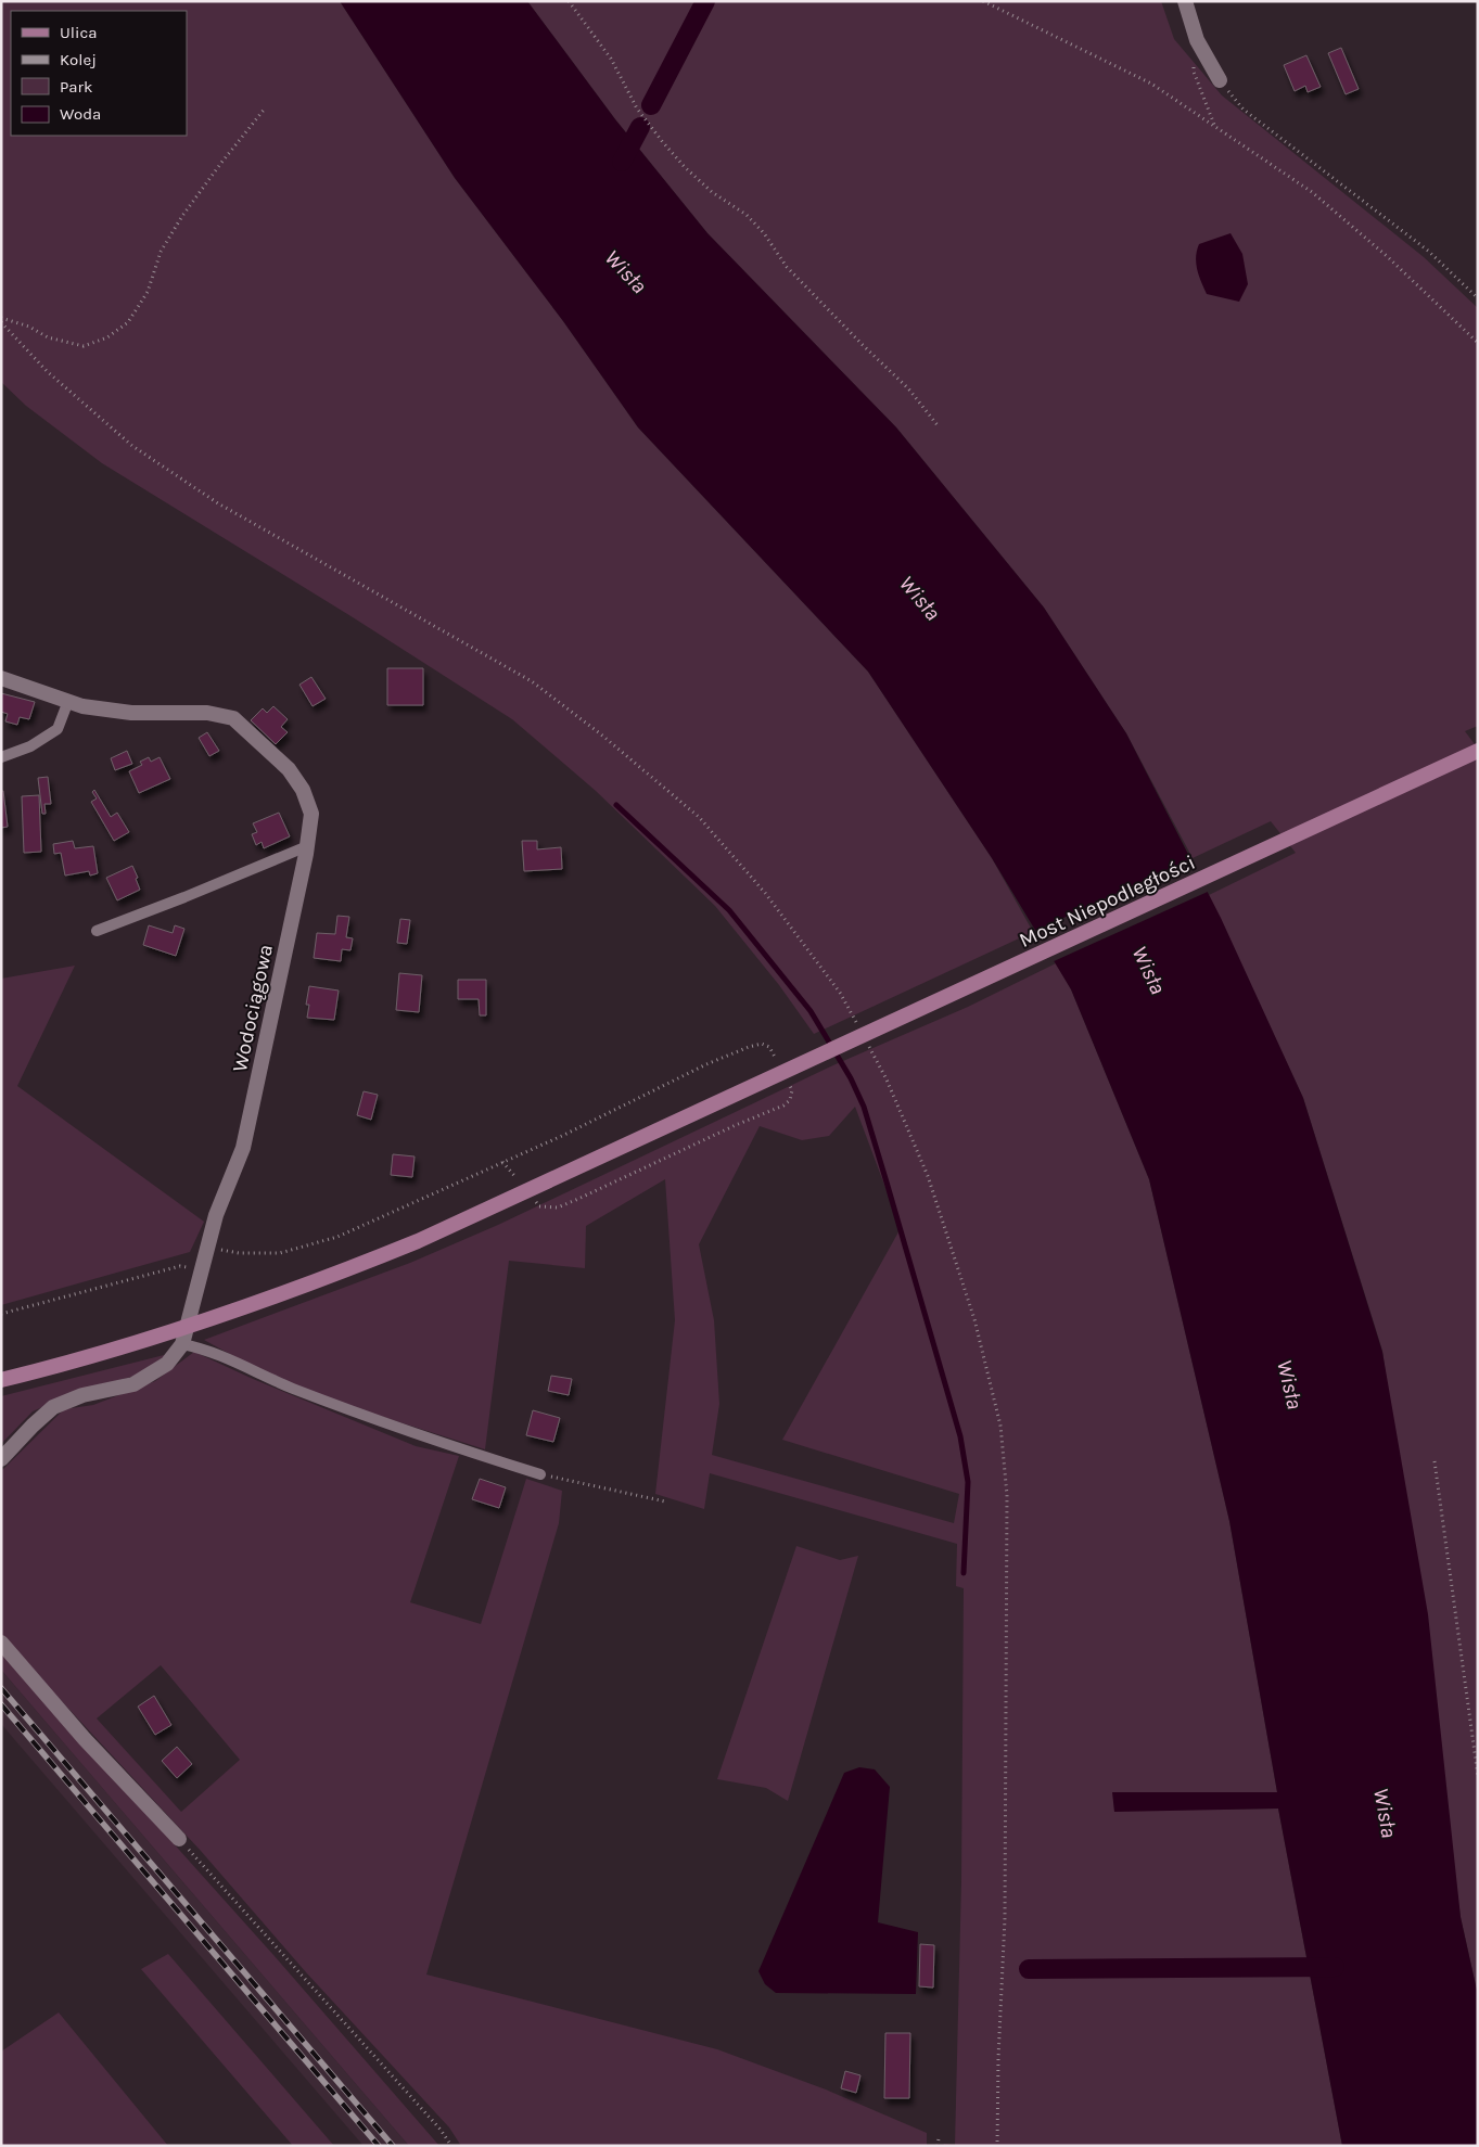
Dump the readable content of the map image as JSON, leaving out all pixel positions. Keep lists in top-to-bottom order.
{
  "streets": {
    "main road": ["Most Niepodległości"],
    "street": ["Wodociągowa"]
  },
  "water": ["Wisła"],
  "legend": [
    "Ulica",
    "Kolej",
    "Park",
    "Woda"
  ]
}
